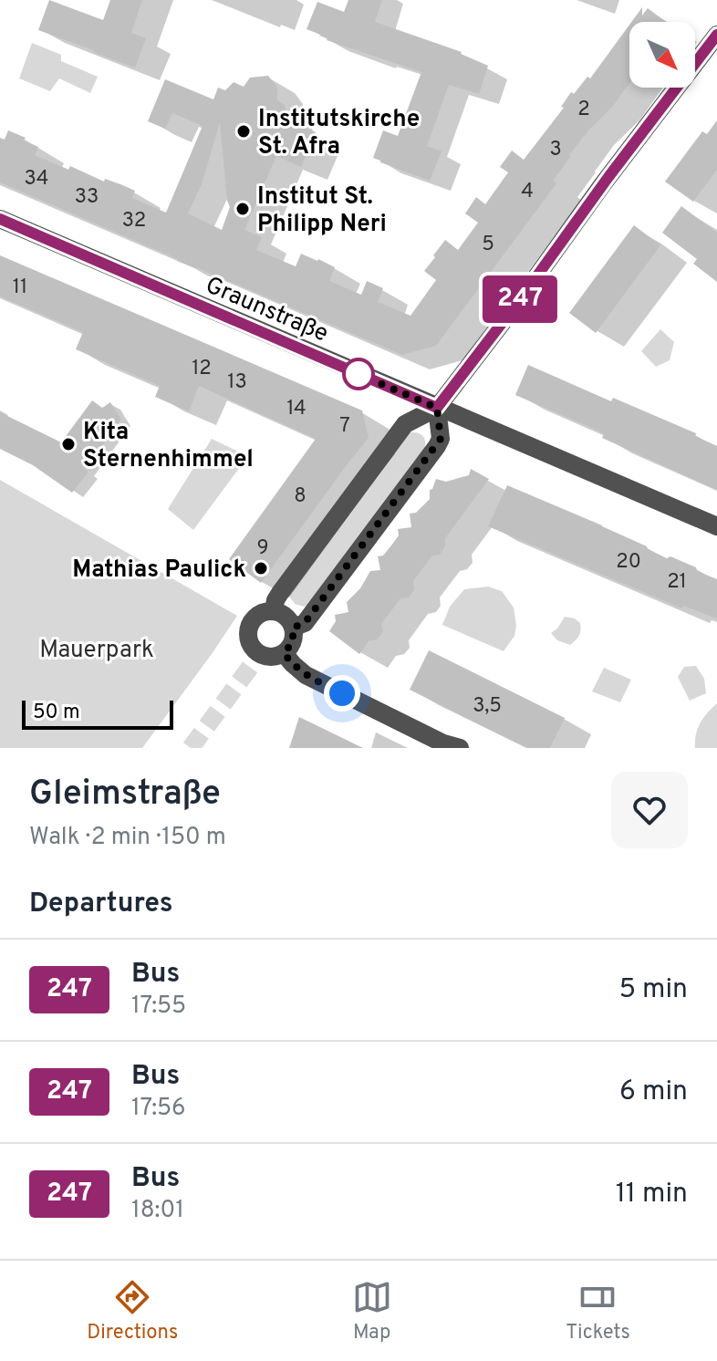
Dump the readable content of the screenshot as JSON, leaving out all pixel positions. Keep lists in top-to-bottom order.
{
  "streets": {
    "street": ["Graunstraße"]
  },
  "parks": ["Mauerpark"],
  "places": [
    "Institutskirche St. Afra",
    "Institut St. Philipp Neri",
    "Kita Sternenhimmel",
    "Mathias Paulick"
  ],
  "lines": ["bus line 247"],
  "house_numbers": [
    "2",
    "3",
    "34",
    "4",
    "33",
    "32",
    "5",
    "11",
    "12",
    "13",
    "14",
    "7",
    "8",
    "9",
    "20",
    "21",
    "3,5"
  ],
  "scale_bar": "50 m",
  "north": "bottom right",
  "page": {
    "on_map": "247",
    "scale": "50 m",
    "heading": [
      ["Gleimstraße", "Walk · 2 min · 150 m"],
      "Departures"
    ],
    "list": [
      {
        "mark": "247",
        "name": "Bus",
        "note": "17:55",
        "value": "5 min"
      },
      {
        "mark": "247",
        "name": "Bus",
        "note": "17:56",
        "value": "6 min"
      },
      {
        "mark": "247",
        "name": "Bus",
        "note": "18:01",
        "value": "11 min"
      }
    ],
    "tabs": ["Directions", "Map", "Tickets"]
  }
}
